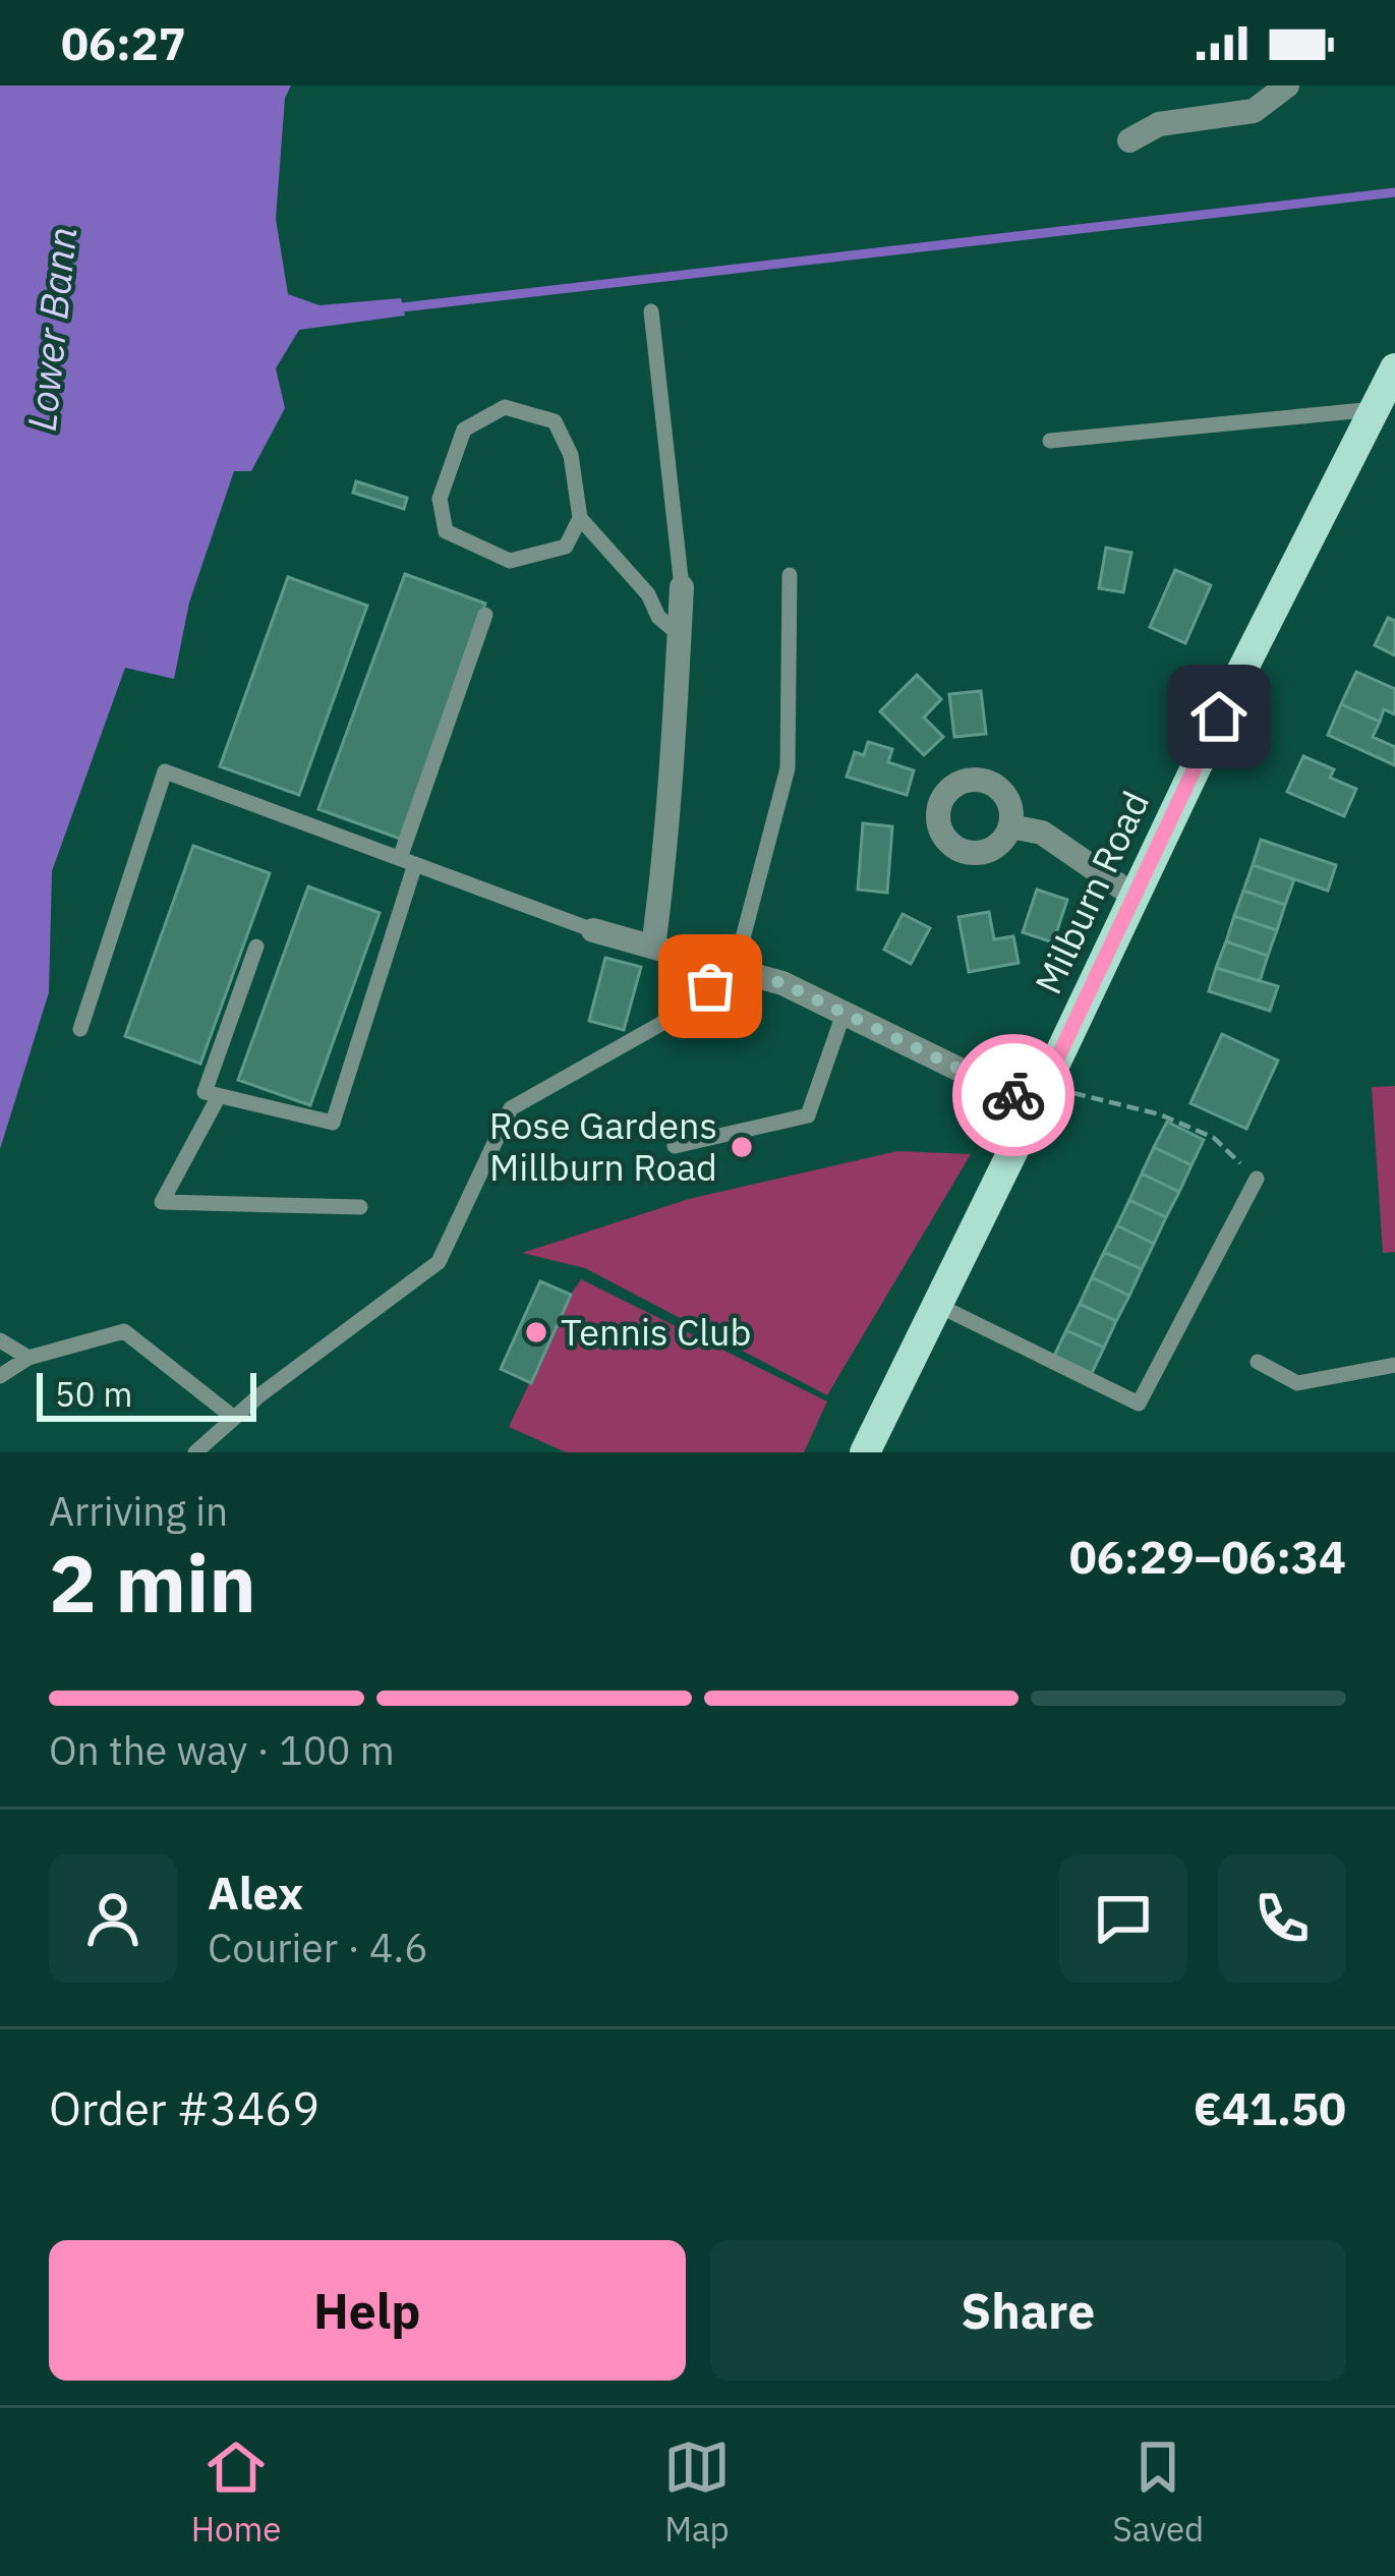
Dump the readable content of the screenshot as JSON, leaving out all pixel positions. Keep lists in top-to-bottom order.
{
  "streets": {
    "main road": ["Milburn Road"]
  },
  "water": ["Lower Bann"],
  "places": ["Rose Gardens Millburn Road", "Tennis Club"],
  "scale_bar": "50 m",
  "page": {
    "status": "06:27",
    "scale": "50 m",
    "heading": ["2 min", "Arriving in", "06:29–06:34"],
    "panel": [
      "Alex",
      "Courier · 4.6",
      "Order #3469",
      "€41.50"
    ],
    "bar": "On the way · 100 m",
    "buttons": ["Help", "Share"],
    "tabs": ["Home", "Map", "Saved"]
  }
}
